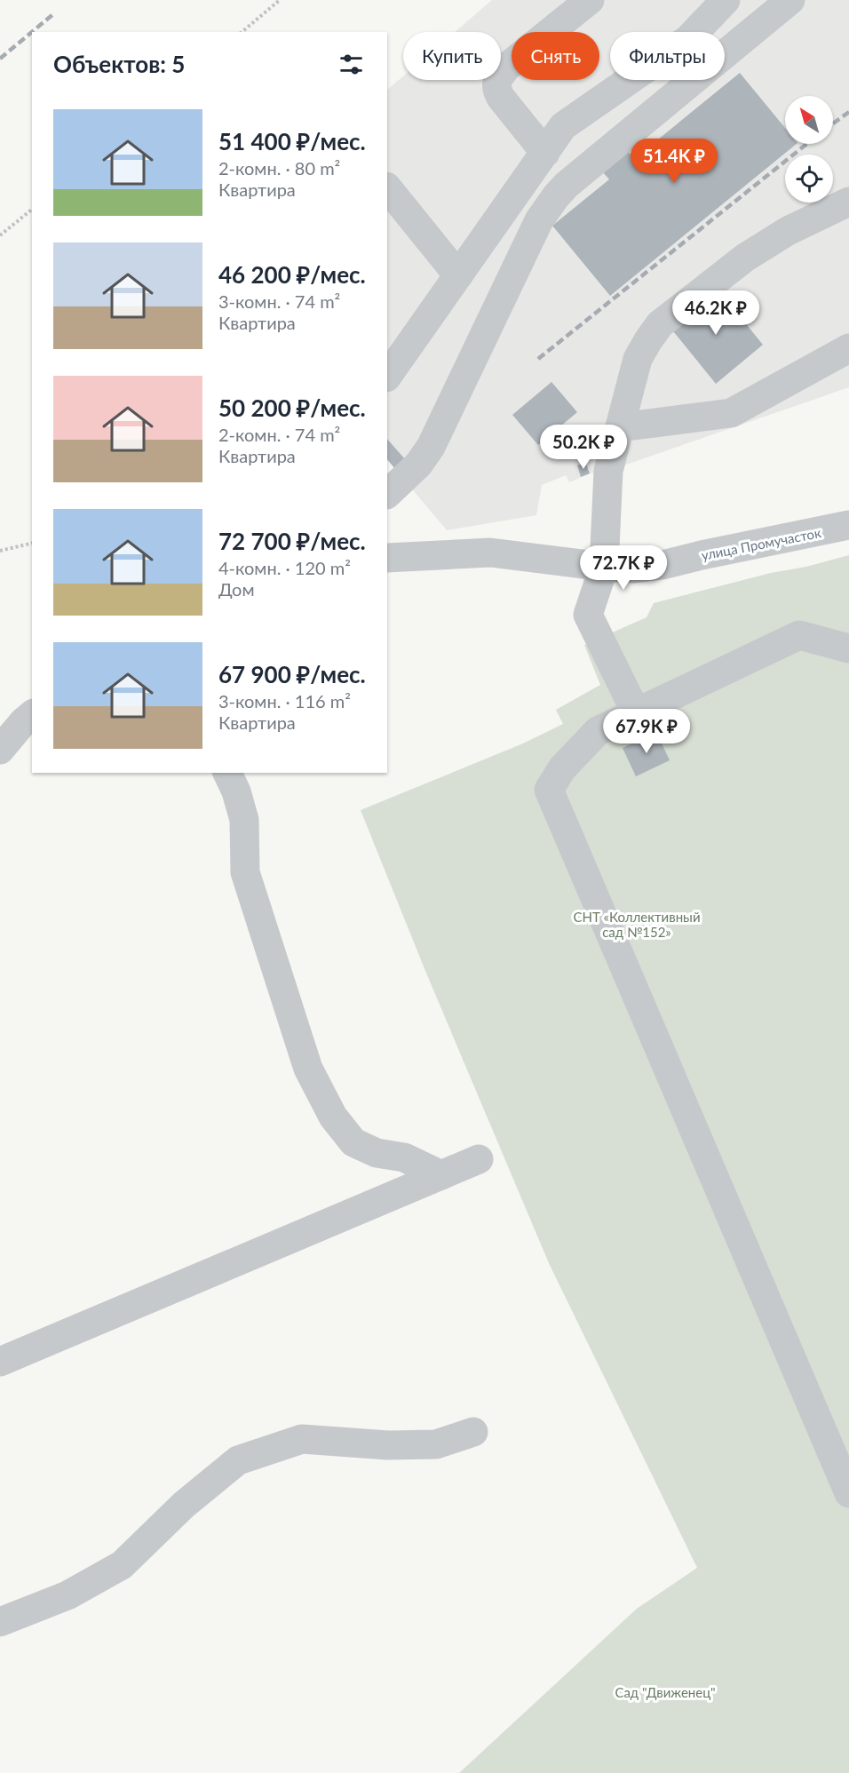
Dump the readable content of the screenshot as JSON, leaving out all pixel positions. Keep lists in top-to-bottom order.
{
  "streets": {
    "street": ["улица Промучасток"]
  },
  "parks": ["СНТ «Коллективный сад №152»", "Сад \"Движенец\""],
  "north": "top left",
  "page": {
    "chip": ["Купить", "Снять", "Фильтры"],
    "heading": "Объектов: 5",
    "list": [
      {
        "name": "51 400 ₽/мес.",
        "note": "2-комн. · 80 m² · Квартира"
      },
      {
        "name": "46 200 ₽/мес.",
        "note": "3-комн. · 74 m² · Квартира"
      },
      {
        "name": "50 200 ₽/мес.",
        "note": "2-комн. · 74 m² · Квартира"
      },
      {
        "name": "72 700 ₽/мес.",
        "note": "4-комн. · 120 m² · Дом"
      },
      {
        "name": "67 900 ₽/мес.",
        "note": "3-комн. · 116 m² · Квартира"
      }
    ],
    "price": [
      "51.4K ₽",
      "46.2K ₽",
      "50.2K ₽",
      "72.7K ₽",
      "67.9K ₽"
    ]
  }
}
